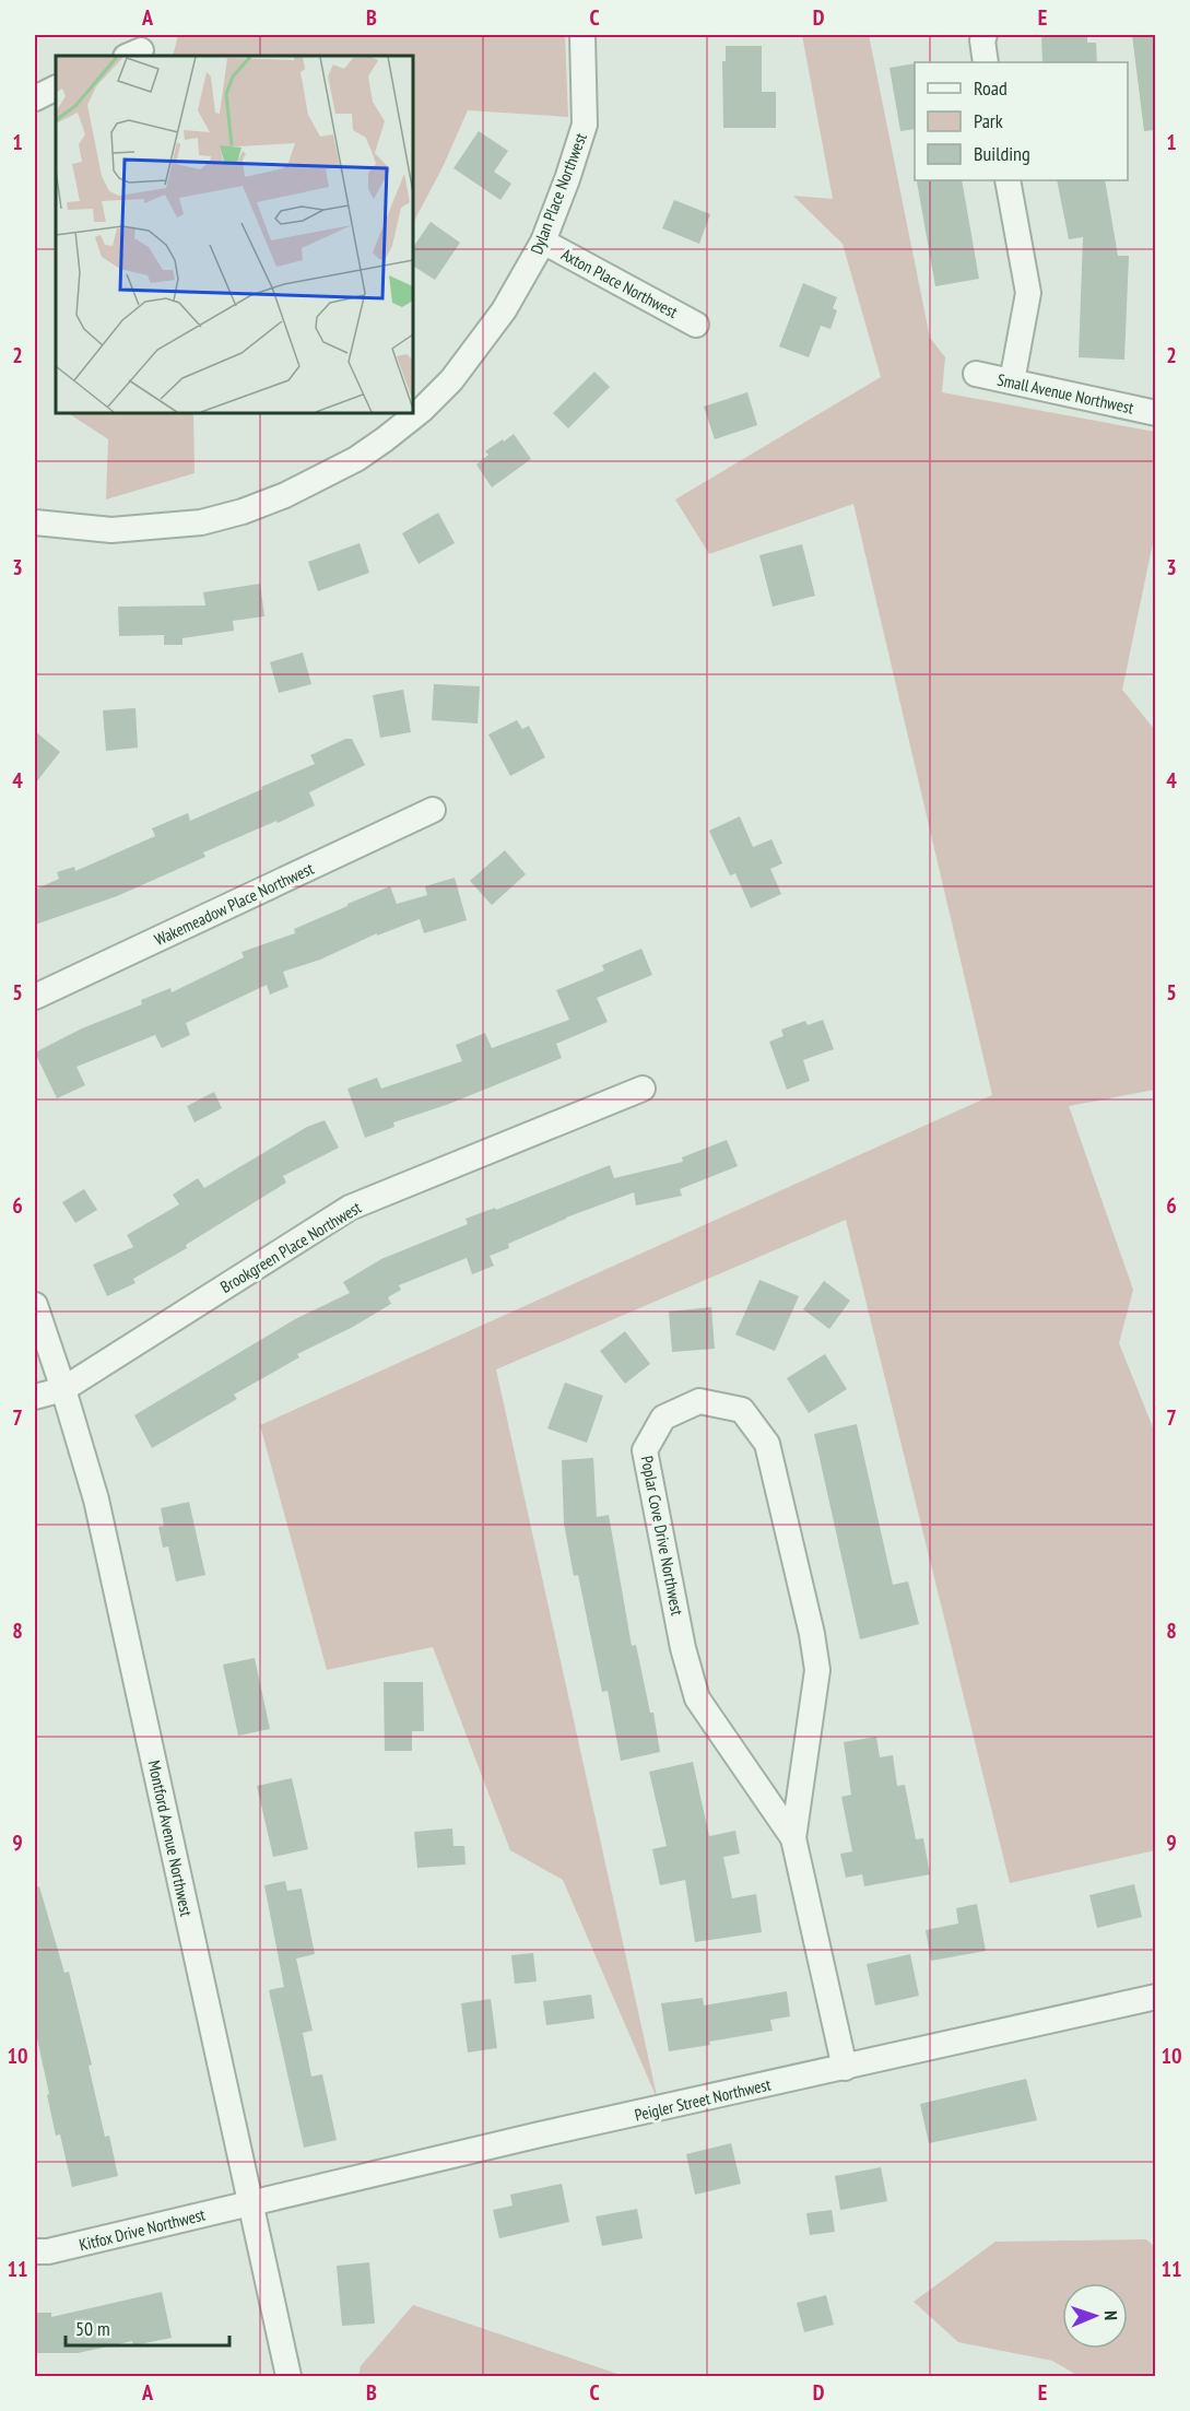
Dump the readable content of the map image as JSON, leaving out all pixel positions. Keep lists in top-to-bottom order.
{
  "streets": {
    "street": [
      "Dylan Place Northwest",
      "Axton Place Northwest",
      "Small Avenue Northwest",
      "Wakemeadow Place Northwest",
      "Brookgreen Place Northwest",
      "Poplar Cove Drive Northwest",
      "Montford Avenue Northwest",
      "Peigler Street Northwest",
      "Kitfox Drive Northwest"
    ]
  },
  "crossings": [
    ["Dylan Place Northwest", "Axton Place Northwest"],
    ["Brookgreen Place Northwest", "Montford Avenue Northwest"],
    ["Poplar Cove Drive Northwest", "Peigler Street Northwest"],
    ["Montford Avenue Northwest", "Peigler Street Northwest"],
    ["Montford Avenue Northwest", "Kitfox Drive Northwest"],
    ["Peigler Street Northwest", "Kitfox Drive Northwest"]
  ],
  "legend": ["Road", "Park", "Building"],
  "scale_bar": "50 m",
  "north": "right",
  "grid": {
    "columns": [
      "A",
      "B",
      "C",
      "D",
      "E"
    ],
    "rows": [
      "1",
      "2",
      "3",
      "4",
      "5",
      "6",
      "7",
      "8",
      "9",
      "10",
      "11"
    ]
  }
}
